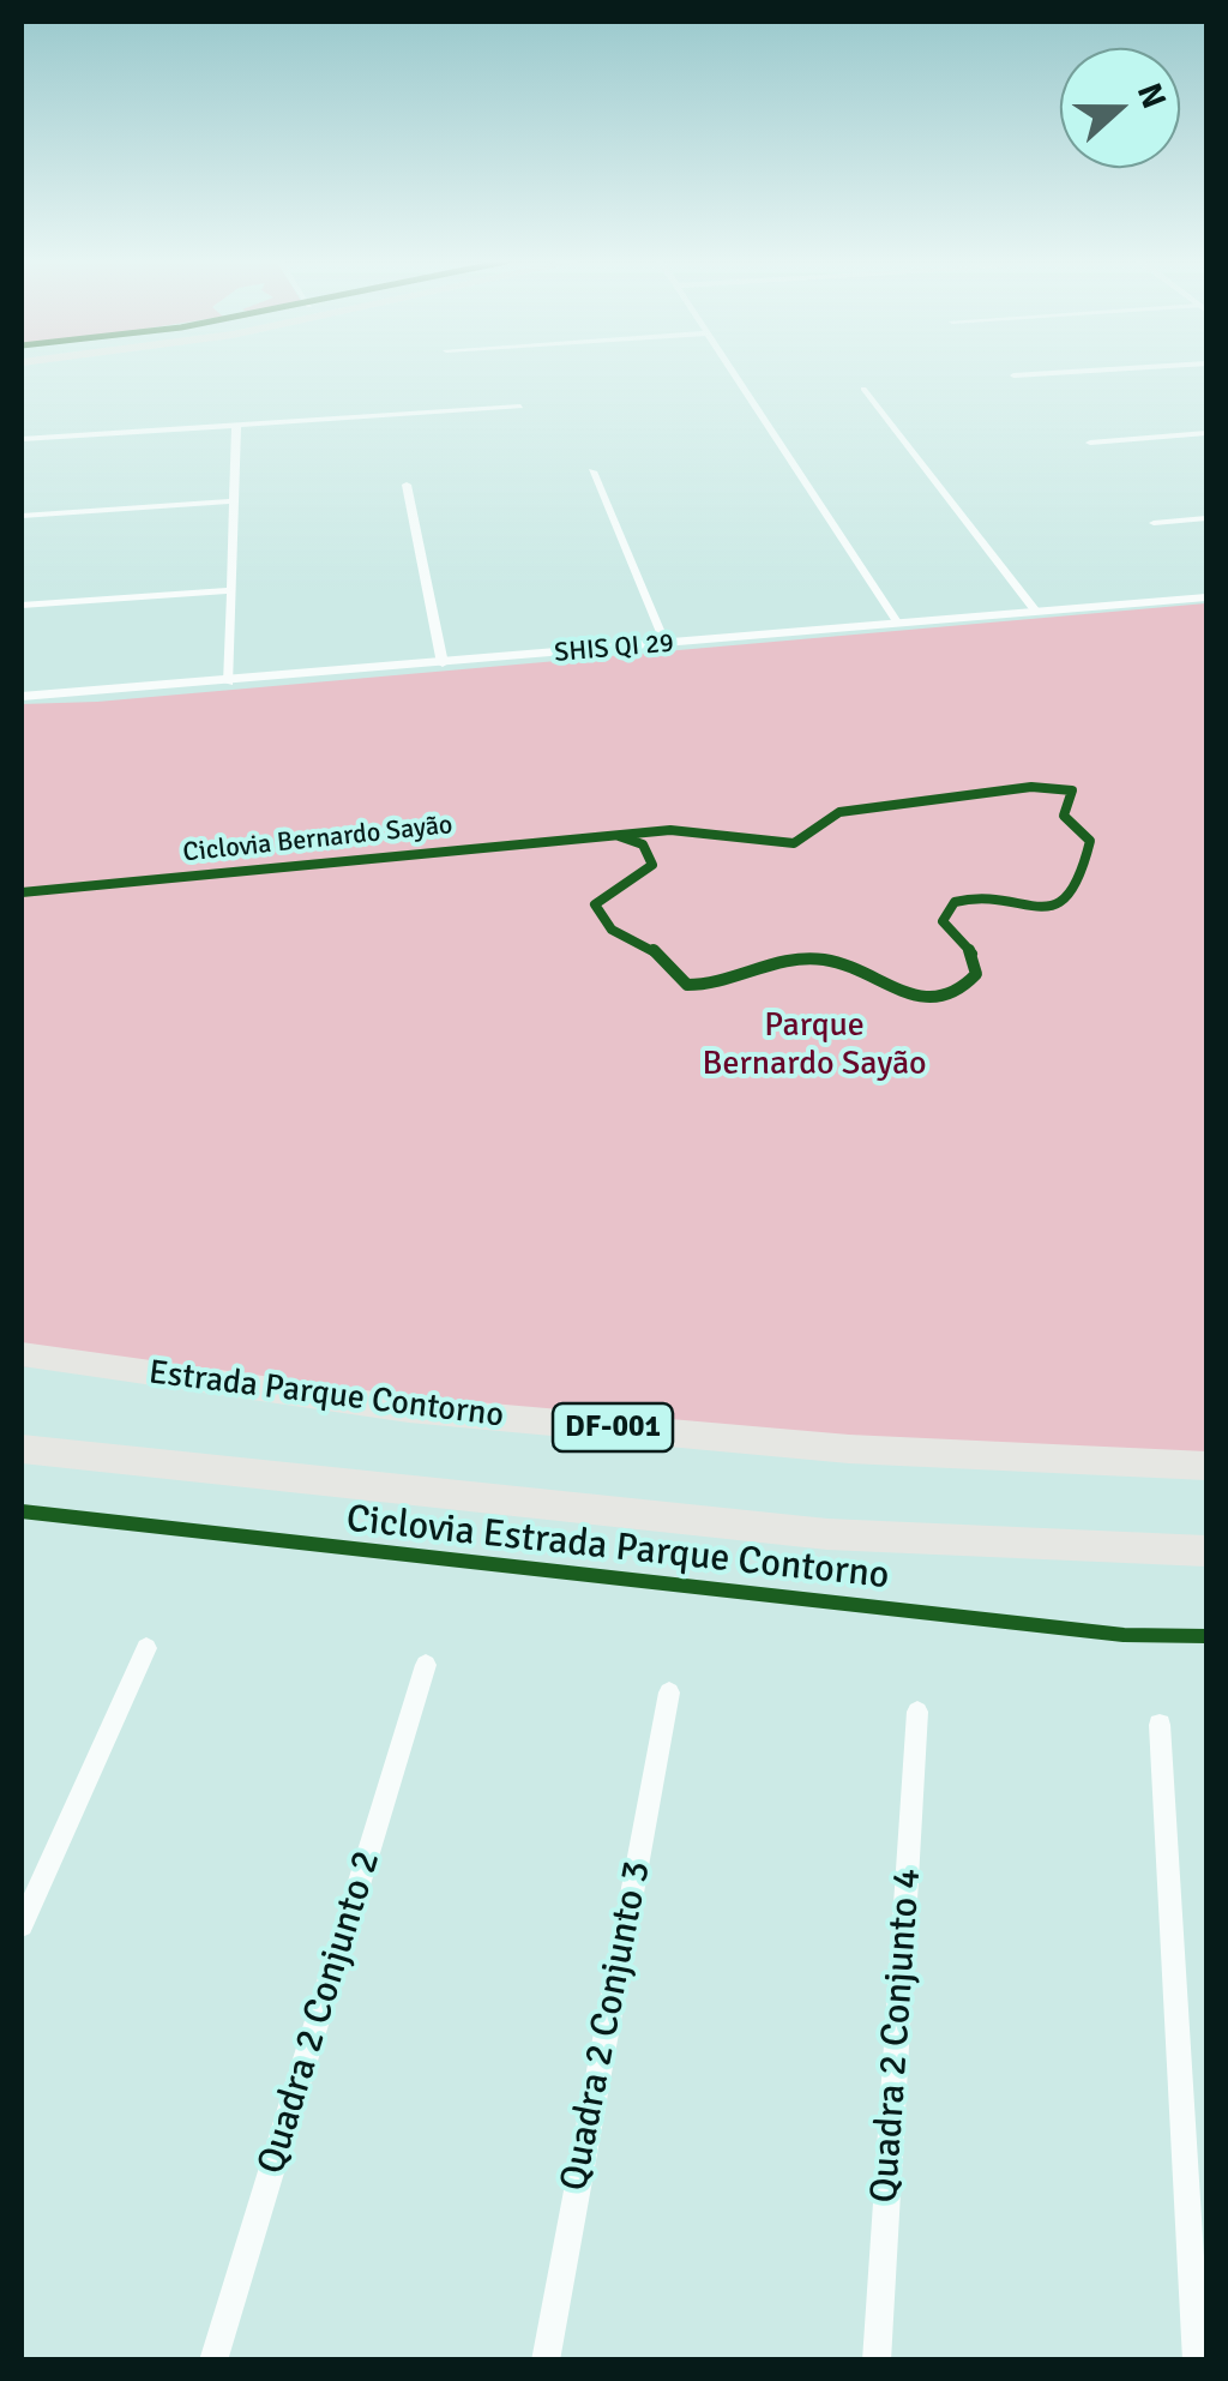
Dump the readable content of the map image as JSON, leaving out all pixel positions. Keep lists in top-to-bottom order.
{
  "streets": {
    "main road": ["Estrada Parque Contorno", "DF-001"],
    "street": [
      "SHIS QI 29",
      "Quadra 2 Conjunto 2",
      "Quadra 2 Conjunto 3",
      "Quadra 2 Conjunto 4"
    ],
    "cycle path": ["Ciclovia Bernardo Sayão", "Ciclovia Estrada Parque Contorno"]
  },
  "parks": ["Parque Bernardo Sayão"],
  "north": "right"
}
